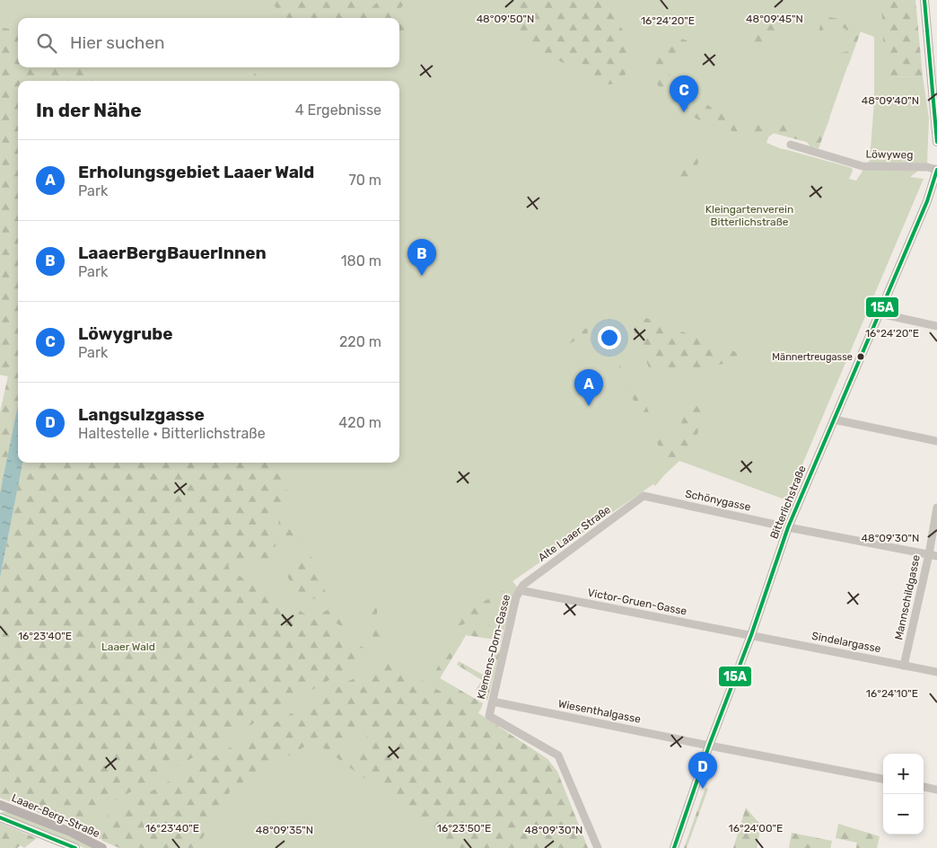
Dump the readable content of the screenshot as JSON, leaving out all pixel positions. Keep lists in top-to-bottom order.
{
  "streets": {
    "main road": ["Bitterlichstraße", "Laaer-Berg-Straße"],
    "street": [
      "Löwyweg",
      "Schönygasse",
      "Alte Laaer Straße",
      "Mannschildgasse",
      "Victor-Gruen-Gasse",
      "Sindelargasse",
      "Klemens-Dorn-Gasse",
      "Wiesenthalgasse"
    ]
  },
  "crossings": [
    ["Löwyweg", "Bitterlichstraße"],
    ["Schönygasse", "Bitterlichstraße"],
    ["Schönygasse", "Alte Laaer Straße"],
    ["Schönygasse", "Mannschildgasse"],
    ["Bitterlichstraße", "Victor-Gruen-Gasse"],
    ["Bitterlichstraße", "Sindelargasse"],
    ["Bitterlichstraße", "Wiesenthalgasse"],
    ["Alte Laaer Straße", "Victor-Gruen-Gasse"],
    ["Alte Laaer Straße", "Klemens-Dorn-Gasse"],
    ["Mannschildgasse", "Sindelargasse"],
    ["Victor-Gruen-Gasse", "Sindelargasse"],
    ["Victor-Gruen-Gasse", "Klemens-Dorn-Gasse"],
    ["Klemens-Dorn-Gasse", "Wiesenthalgasse"]
  ],
  "parks": ["Kleingartenverein Bitterlichstraße", "Laaer Wald"],
  "places": ["Männertreugasse"],
  "lines": ["transit line 15A"],
  "page": {
    "search": "Hier suchen",
    "pins": [
      "C",
      "B",
      "A",
      "D"
    ],
    "heading": ["In der Nähe", "4 Ergebnisse"],
    "list": [
      {
        "mark": "A",
        "name": "Erholungsgebiet Laaer Wald",
        "note": "Park",
        "value": "70 m"
      },
      {
        "mark": "B",
        "name": "LaaerBergBauerInnen",
        "note": "Park",
        "value": "180 m"
      },
      {
        "mark": "C",
        "name": "Löwygrube",
        "note": "Park",
        "value": "220 m"
      },
      {
        "mark": "D",
        "name": "Langsulzgasse",
        "note": "Haltestelle · Bitterlichstraße",
        "value": "420 m"
      }
    ],
    "map_buttons": ["+", "−"]
  },
  "coordinates": [
    "48°09'50\"N",
    "48°09'45\"N",
    "16°24'20\"E",
    "48°09'40\"N",
    "48°09'30\"N",
    "16°23'40\"E",
    "16°24'10\"E",
    "16°23'50\"E",
    "16°24'00\"E",
    "48°09'35\"N"
  ]
}
